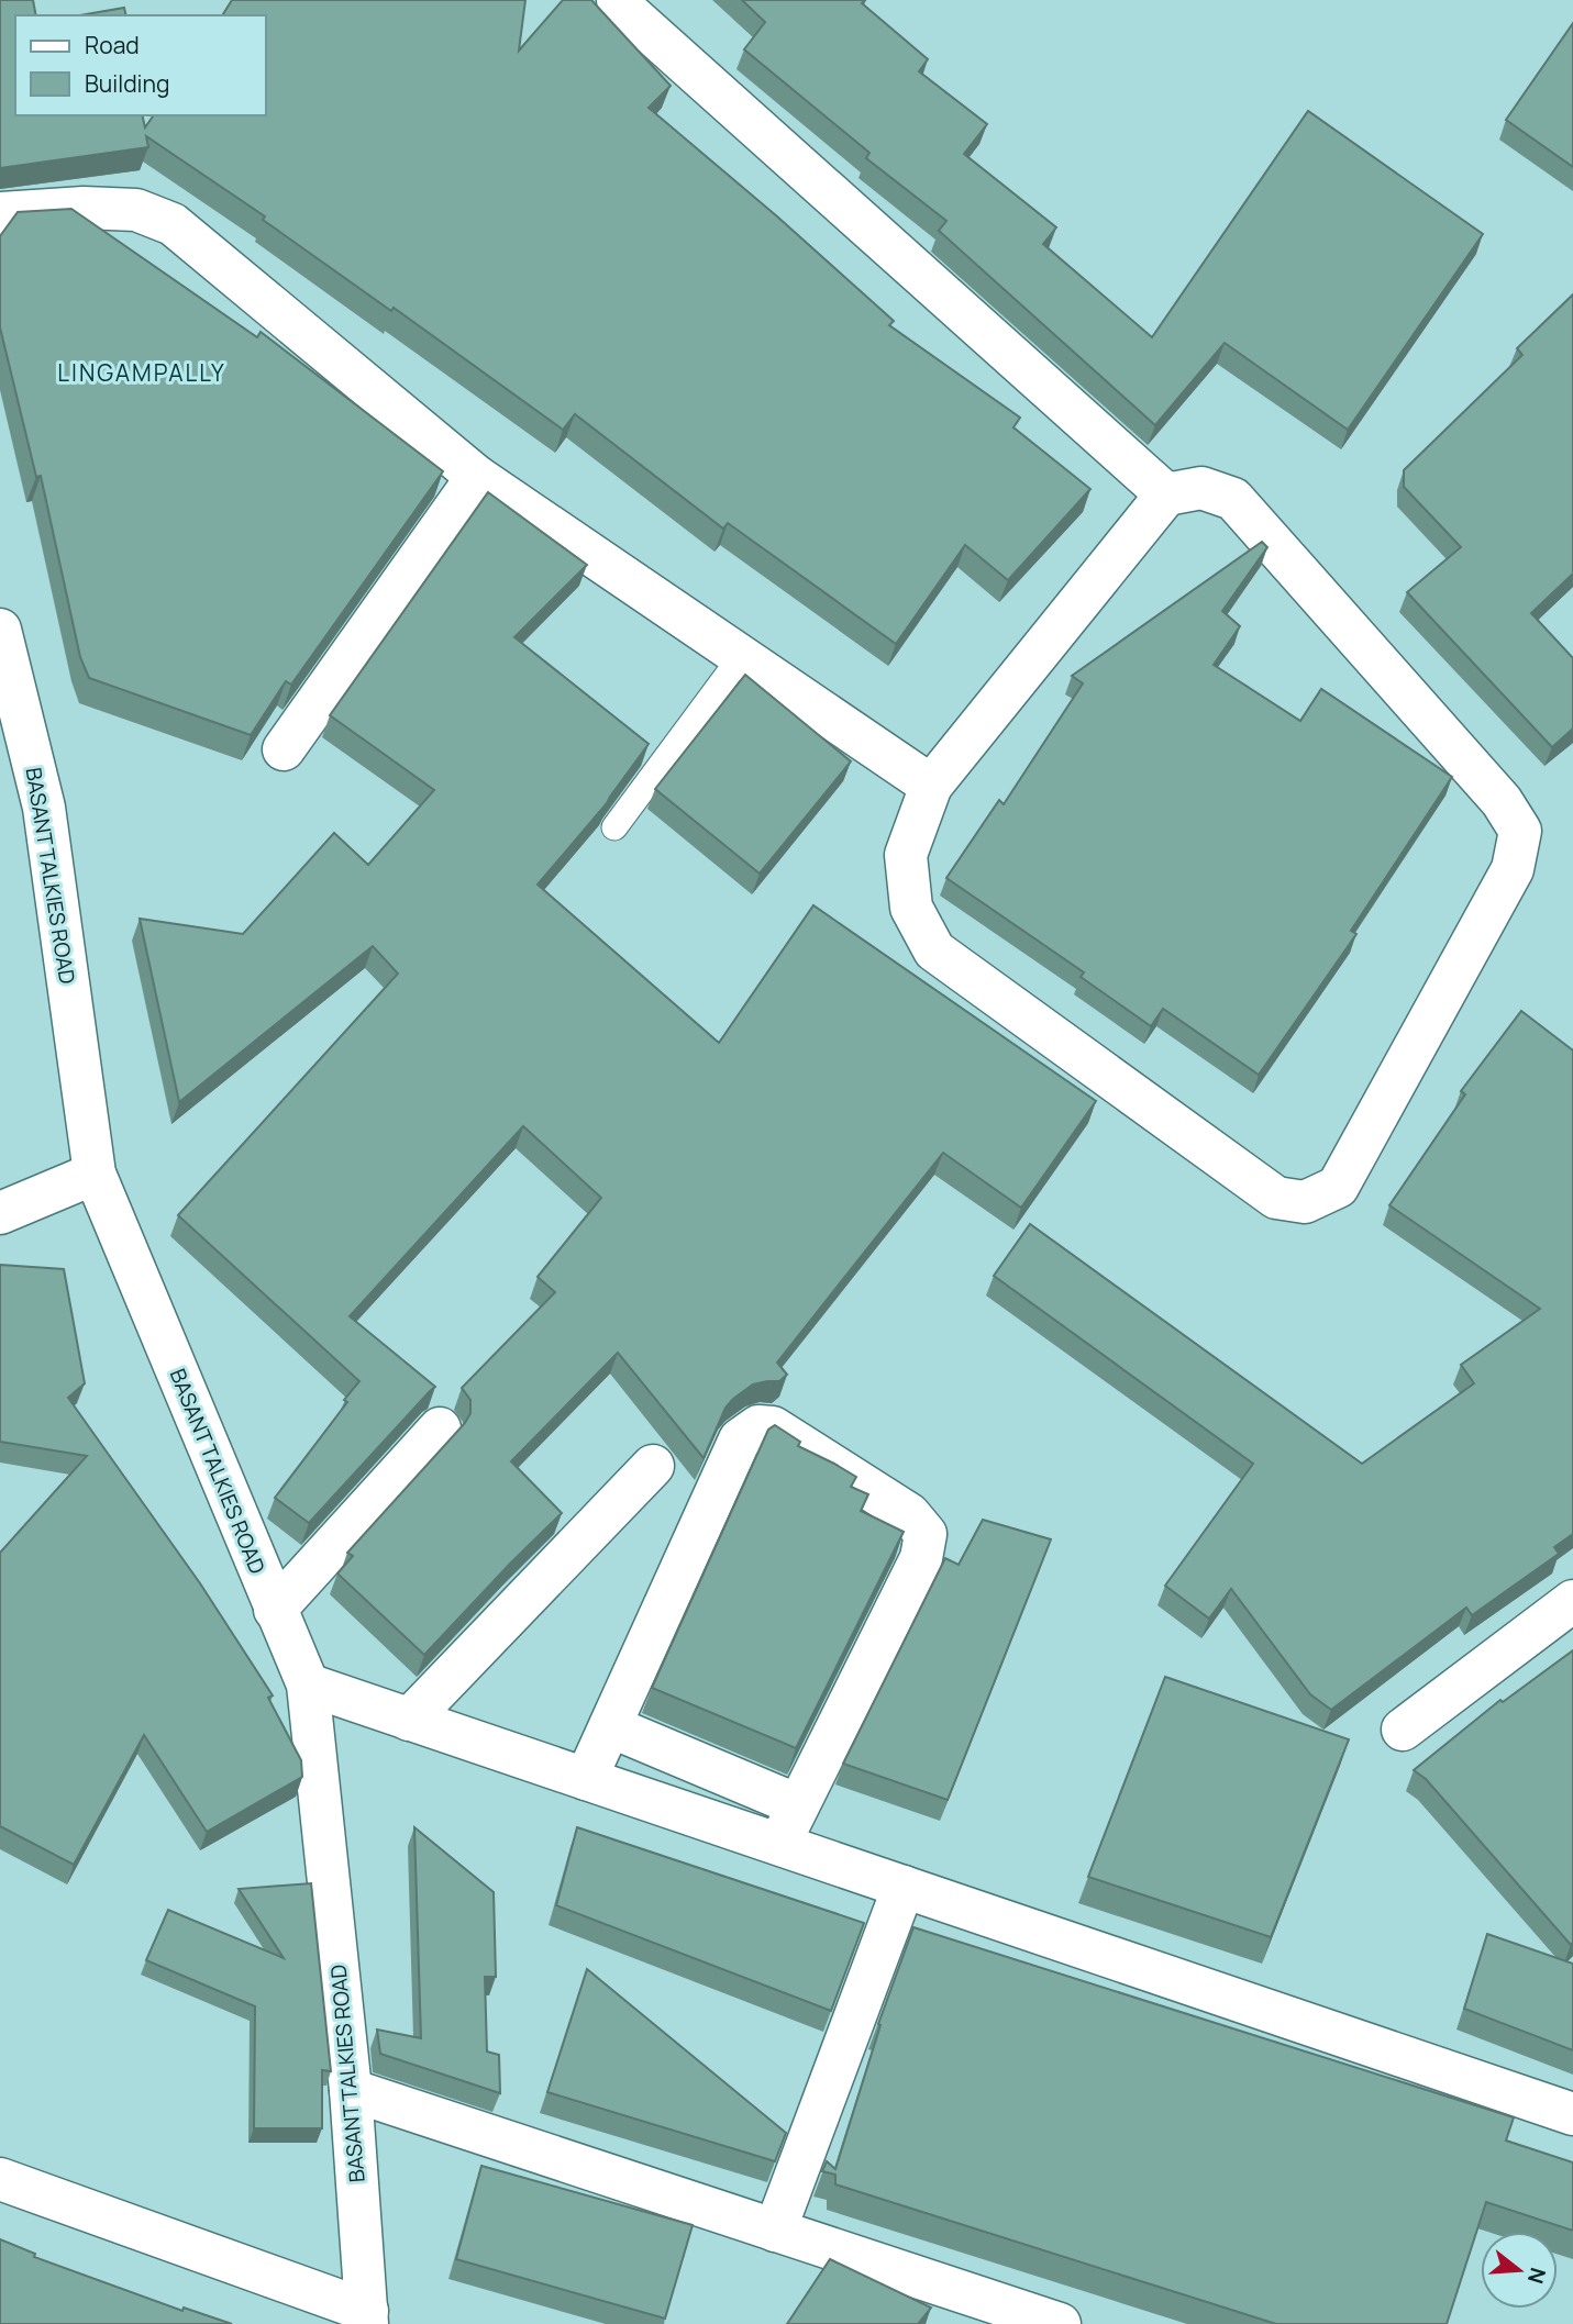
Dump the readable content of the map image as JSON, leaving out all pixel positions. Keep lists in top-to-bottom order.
{
  "streets": {
    "street": ["BASANT TALKIES ROAD"]
  },
  "districts": ["LINGAMPALLY"],
  "legend": ["Road", "Building"],
  "north": "right"
}
